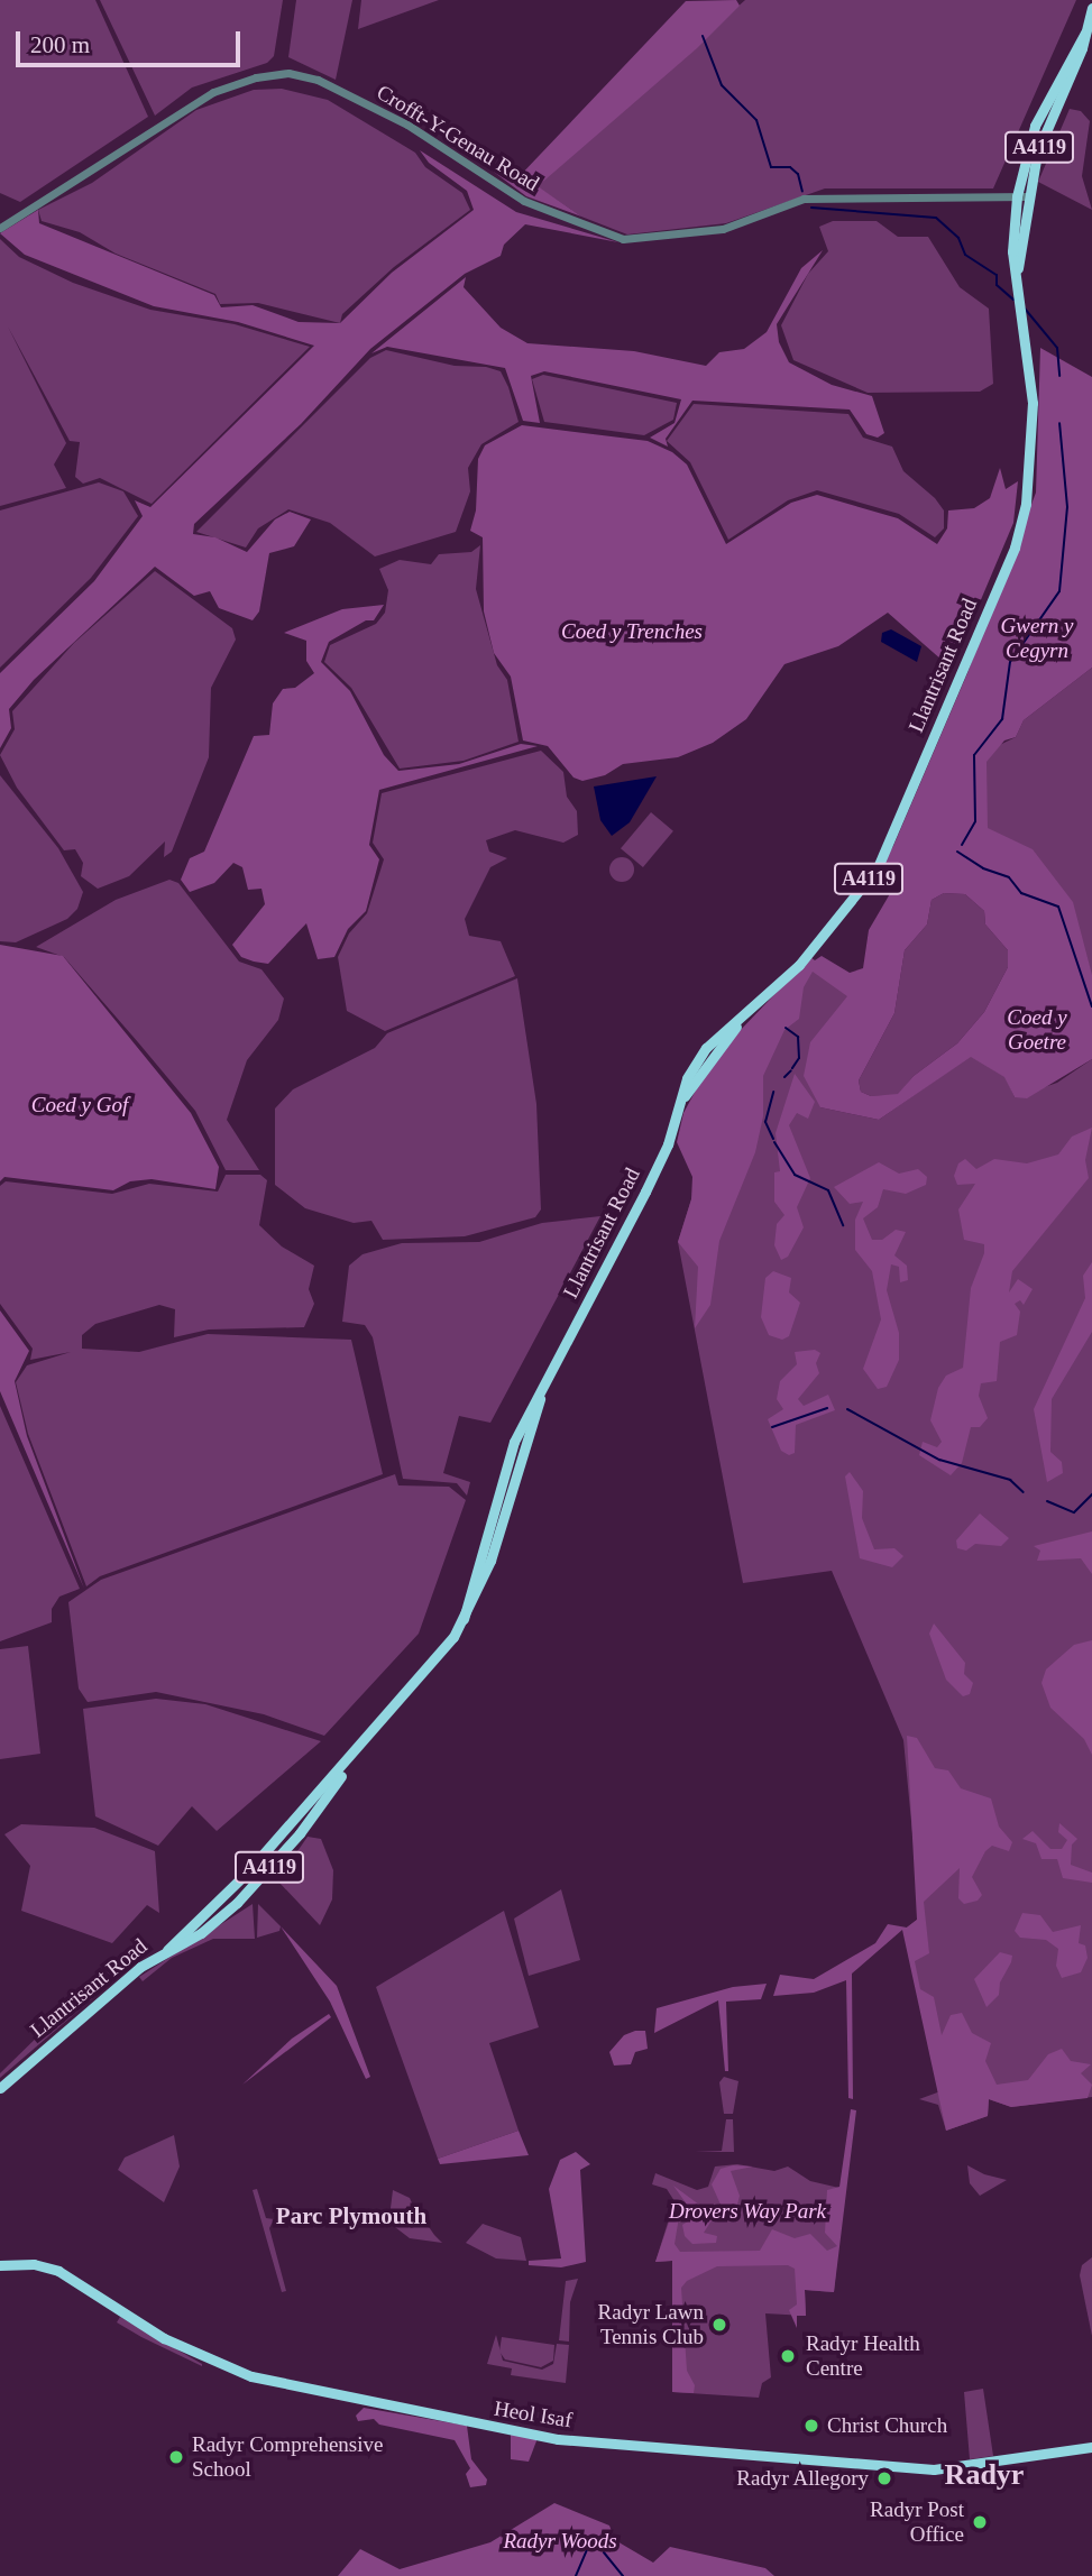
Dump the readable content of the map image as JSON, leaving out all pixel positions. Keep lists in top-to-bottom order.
{
  "streets": {
    "main road": ["A4119", "Llantrisant Road", "Heol Isaf"],
    "street": ["Crofft-Y-Genau Road"]
  },
  "crossings": [
    ["Crofft-Y-Genau Road", "Llantrisant Road"]
  ],
  "districts": ["Parc Plymouth", "Radyr"],
  "parks": [
    "Gwern y Cegyrn",
    "Coed y Trenches",
    "Coed y Goetre",
    "Coed y Gof",
    "Drovers Way Park",
    "Radyr Woods"
  ],
  "places": [
    "Radyr Lawn Tennis Club",
    "Radyr Health Centre",
    "Christ Church",
    "Radyr Comprehensive School",
    "Radyr Allegory",
    "Radyr Post Office"
  ],
  "scale_bar": "200 m"
}
